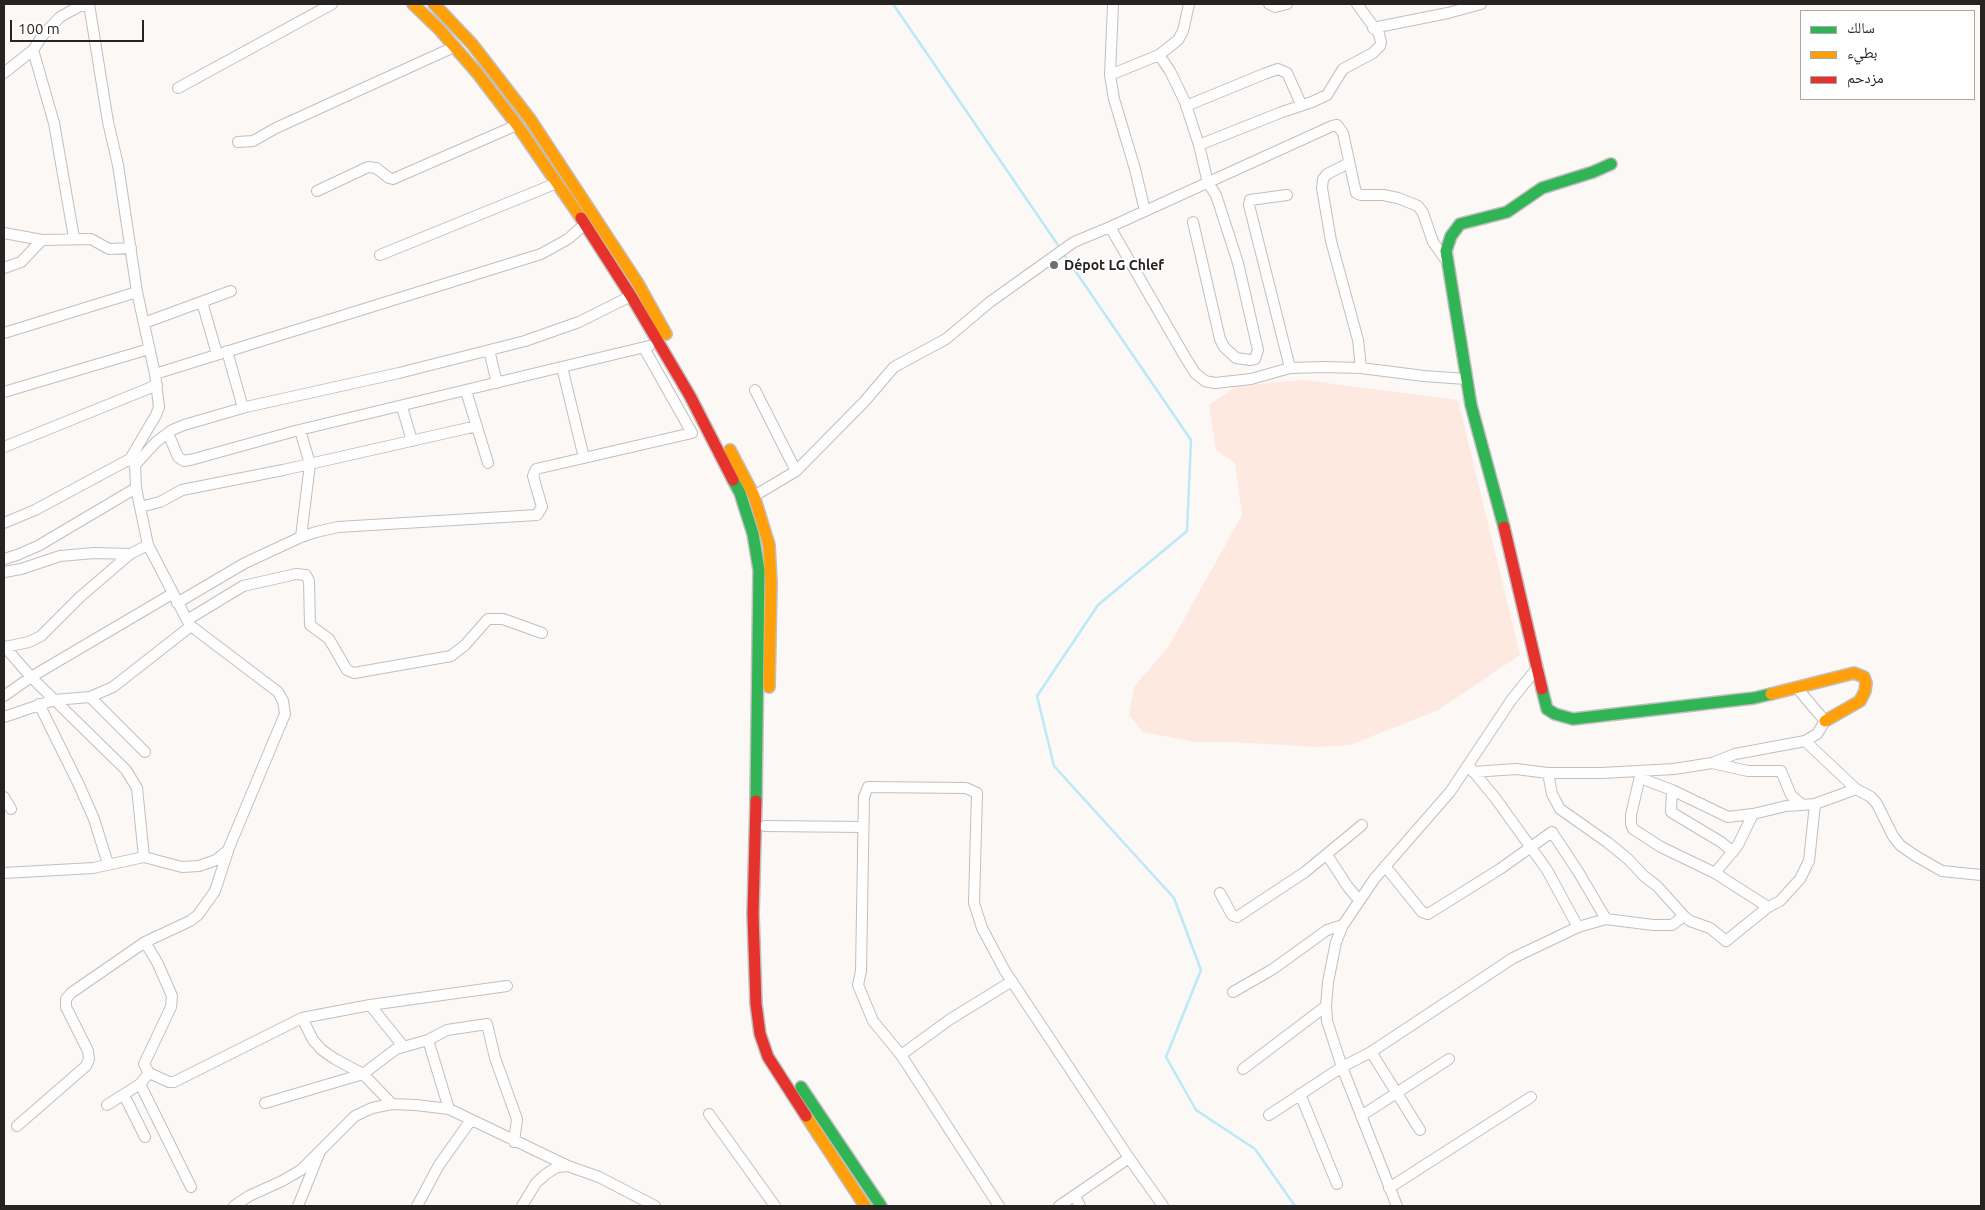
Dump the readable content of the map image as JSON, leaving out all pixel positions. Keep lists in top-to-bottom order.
{
  "places": ["Dépot LG Chlef"],
  "legend": ["سالك", "بطيء", "مزدحم"],
  "scale_bar": "100 m"
}
